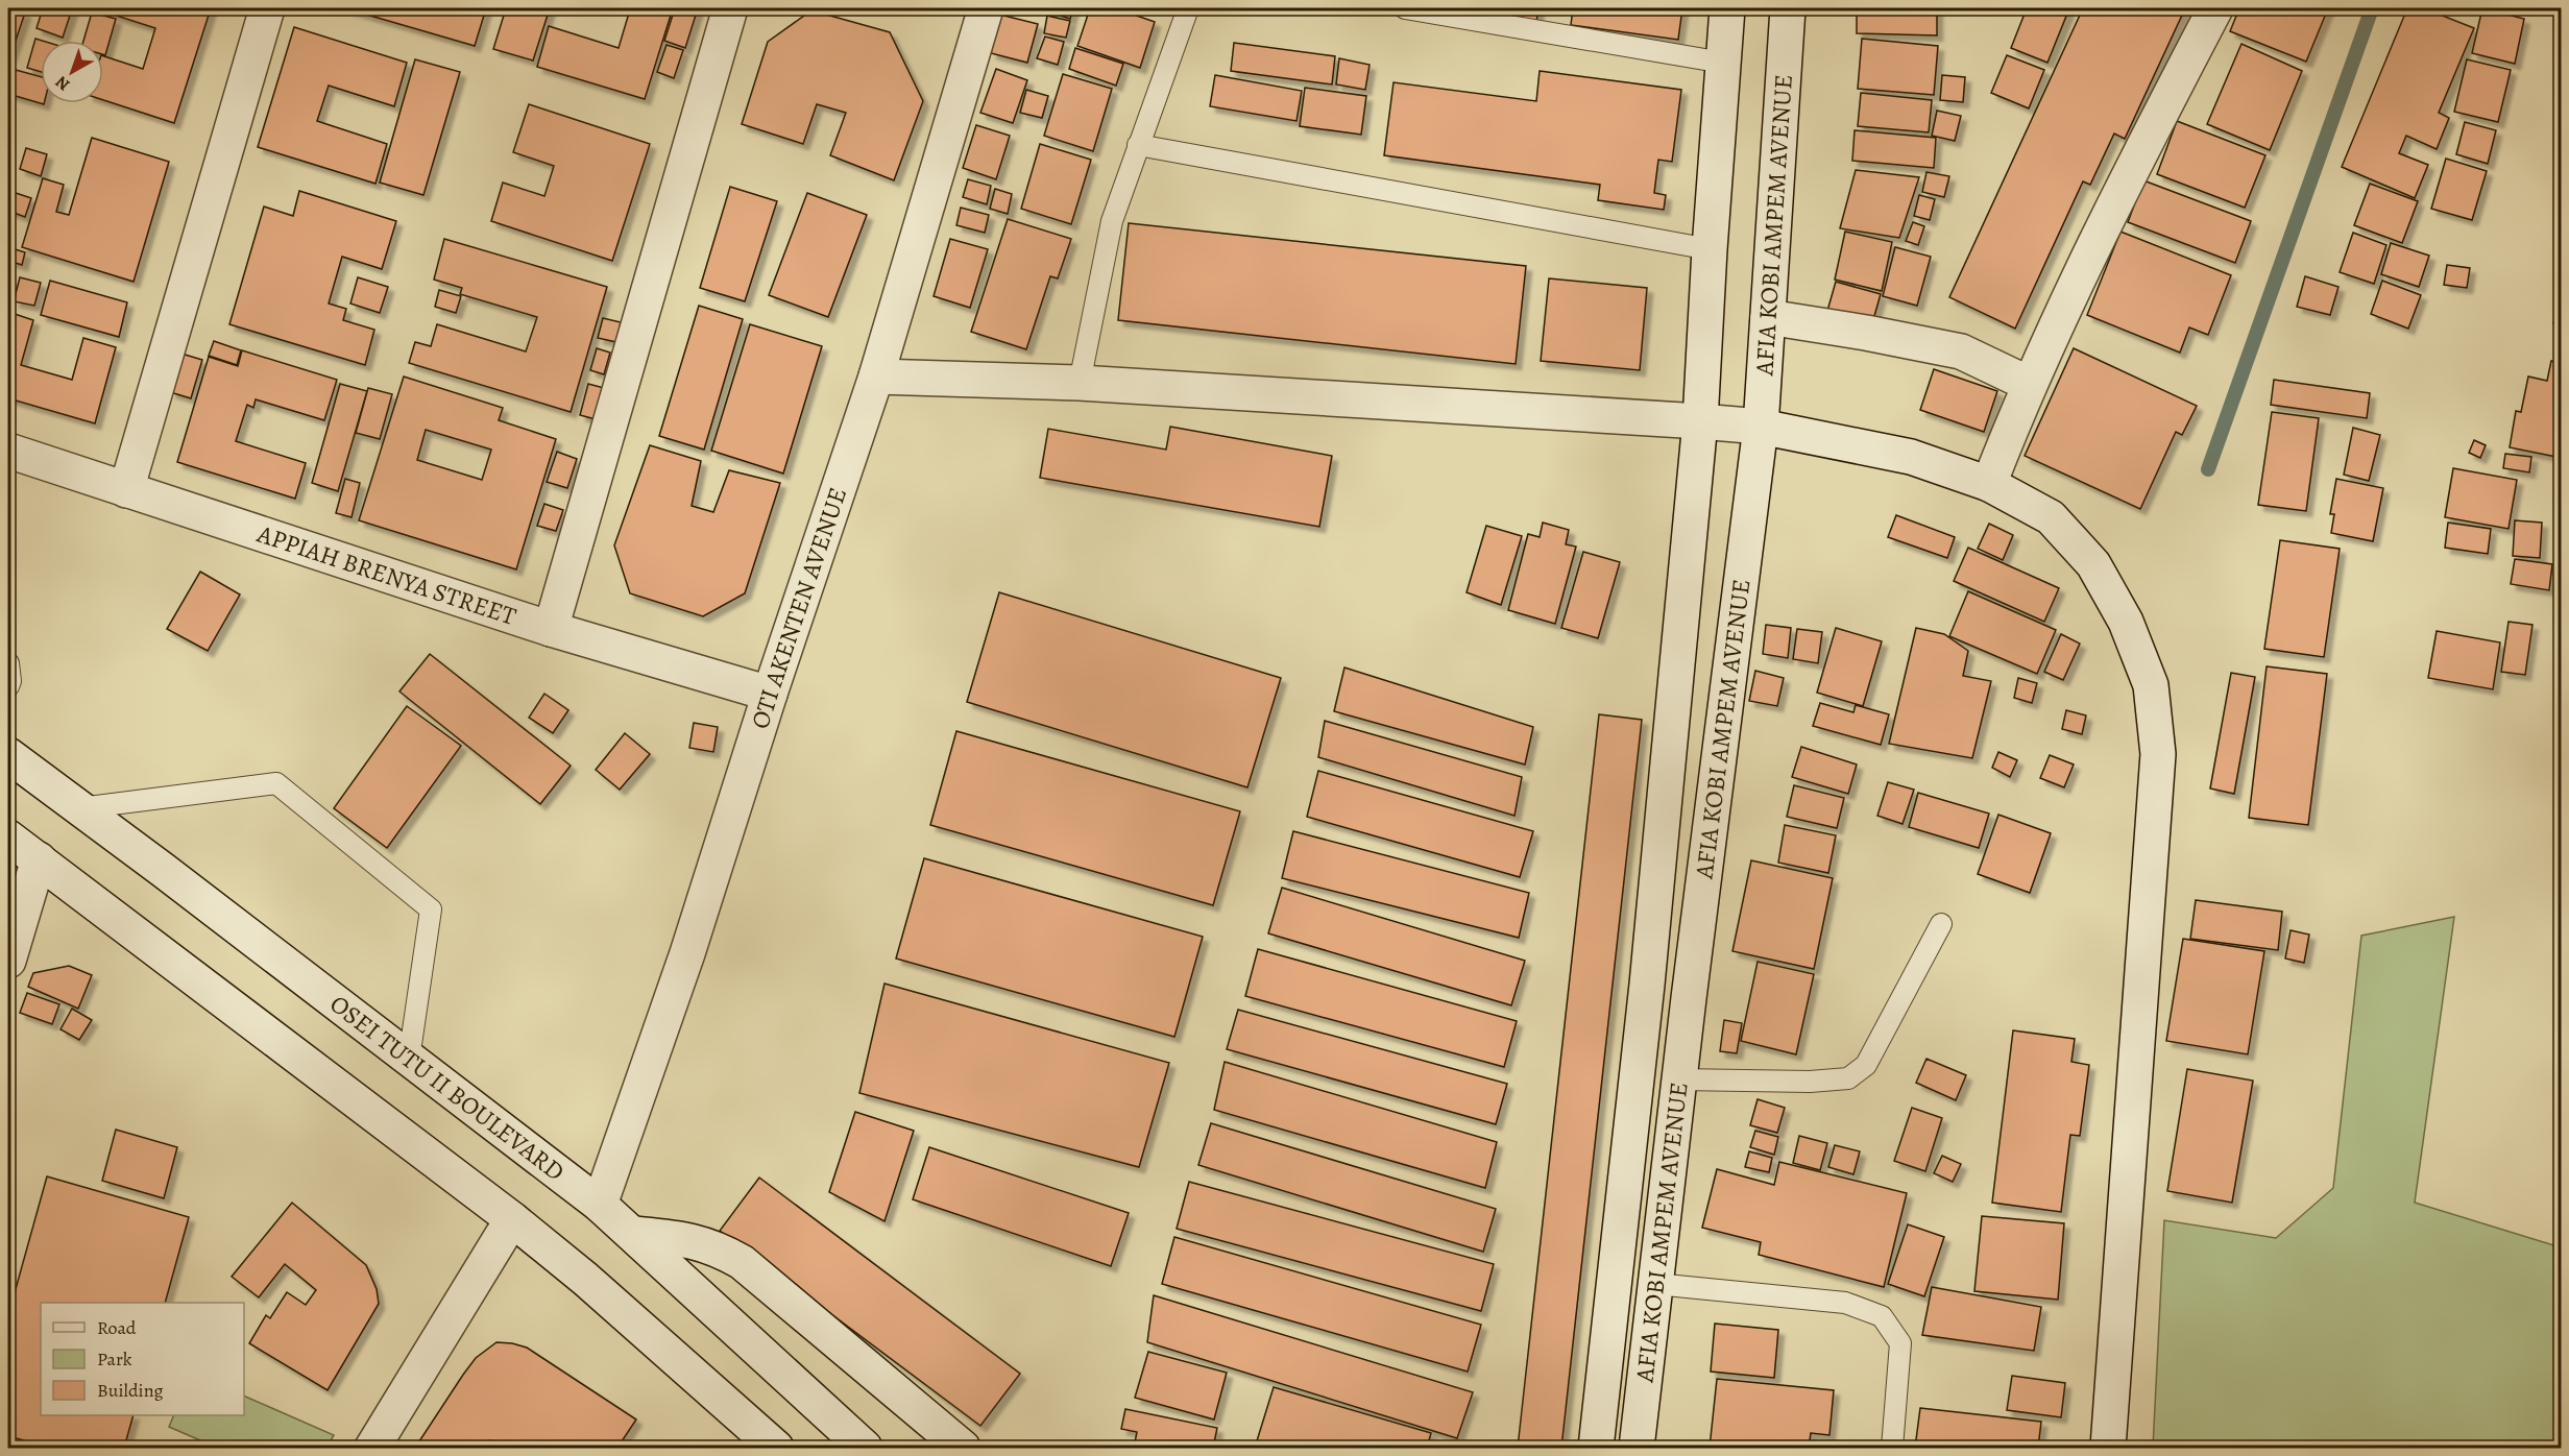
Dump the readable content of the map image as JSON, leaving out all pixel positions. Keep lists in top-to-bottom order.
{
  "streets": {
    "main road": [
      "AFIA KOBI AMPEM AVENUE",
      "APPIAH BRENYA STREET",
      "OTI AKENTEN AVENUE",
      "OSEI TUTU II BOULEVARD"
    ]
  },
  "crossings": [
    ["APPIAH BRENYA STREET", "OTI AKENTEN AVENUE"],
    ["OTI AKENTEN AVENUE", "OSEI TUTU II BOULEVARD"]
  ],
  "legend": ["Road", "Park", "Building"],
  "north": "bottom left"
}
